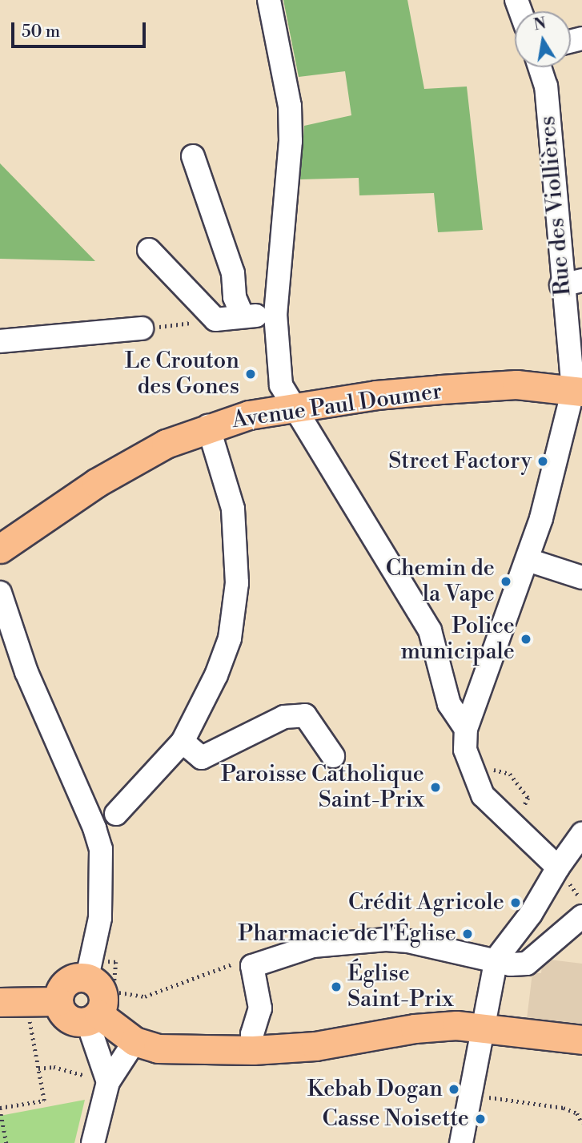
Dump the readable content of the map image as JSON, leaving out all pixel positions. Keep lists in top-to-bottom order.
{
  "streets": {
    "main road": ["Avenue Paul Doumer"],
    "street": ["Rue des Viollières"]
  },
  "crossings": [
    ["Rue des Viollières", "Avenue Paul Doumer"]
  ],
  "places": [
    "Le Crouton des Gones",
    "Street Factory",
    "Chemin de la Vape",
    "Police municipale",
    "Paroisse Catholique Saint-Prix",
    "Crédit Agricole",
    "Pharmacie de l'Église",
    "Église Saint-Prix",
    "Kebab Dogan",
    "Casse Noisette"
  ],
  "scale_bar": "50 m",
  "north": "top"
}
